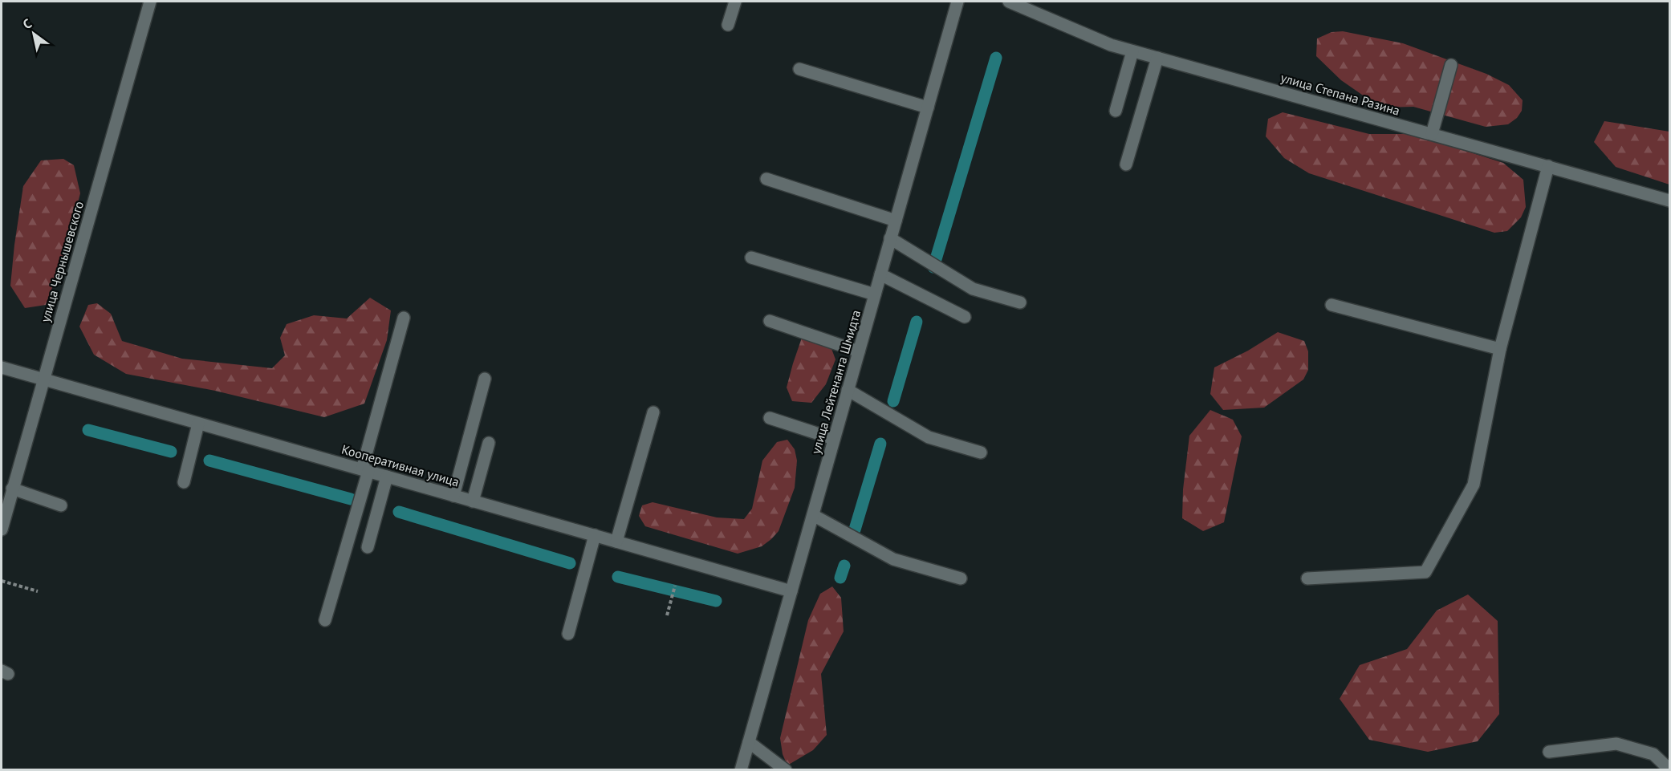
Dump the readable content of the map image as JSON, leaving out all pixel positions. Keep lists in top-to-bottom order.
{
  "streets": {
    "street": [
      "улица Степана Разина",
      "улица Чернышевского",
      "улица Лейтенанта Шмидта",
      "Кооперативная улица"
    ]
  },
  "crossings": [
    ["улица Чернышевского", "Кооперативная улица"],
    ["улица Лейтенанта Шмидта", "Кооперативная улица"]
  ],
  "north": "top left"
}
